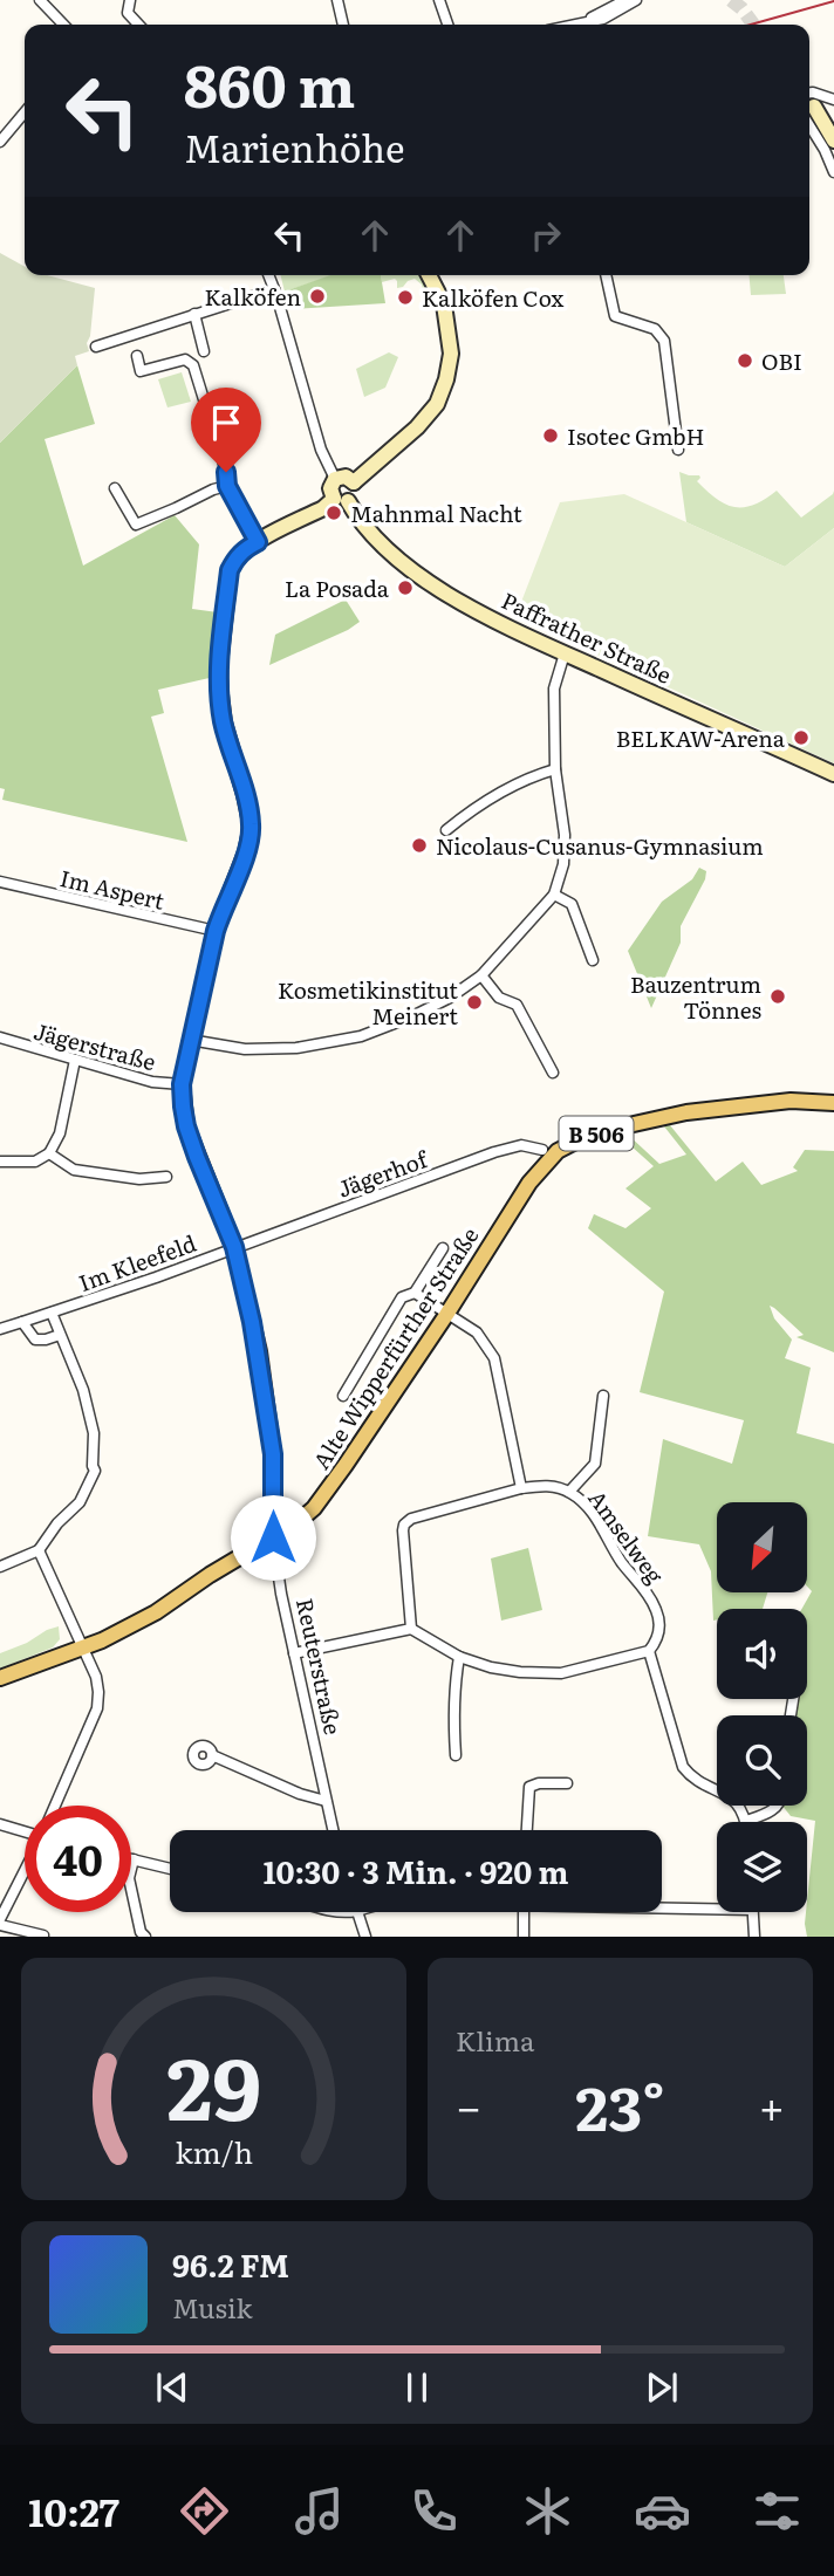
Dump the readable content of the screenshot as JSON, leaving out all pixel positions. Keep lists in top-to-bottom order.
{
  "streets": {
    "main road": ["B 506", "Alte Wipperfürther Straße"],
    "street": [
      "Paffrather Straße",
      "Im Aspert",
      "Jägerstraße",
      "Jägerhof",
      "Im Kleefeld",
      "Amselweg",
      "Reuterstraße"
    ]
  },
  "crossings": [
    ["Paffrather Straße", "Reuterstraße"],
    ["Im Aspert", "Reuterstraße"],
    ["Jägerstraße", "Reuterstraße"],
    ["Jägerhof", "Im Kleefeld"],
    ["Jägerhof", "Reuterstraße"],
    ["Im Kleefeld", "Reuterstraße"],
    ["Alte Wipperfürther Straße", "Reuterstraße"]
  ],
  "places": [
    "Kalköfen",
    "Kalköfen Cox",
    "OBI",
    "Isotec GmbH",
    "Mahnmal Nacht",
    "La Posada",
    "BELKAW-Arena",
    "Nicolaus-Cusanus-Gymnasium",
    "Bauzentrum Tönnes",
    "Kosmetikinstitut Meinert"
  ],
  "north": "bottom left",
  "page": {
    "turn": ["860 m", "Marienhöhe"],
    "limit": "40",
    "trip": "10:30 · 3 Min. · 920 m",
    "tile": "Klima",
    "heat": ["−", "23°", "+"],
    "song": ["96.2 FM", "Musik"],
    "tabs": "10:27",
    "gauge": ["29", "km/h"]
  }
}
